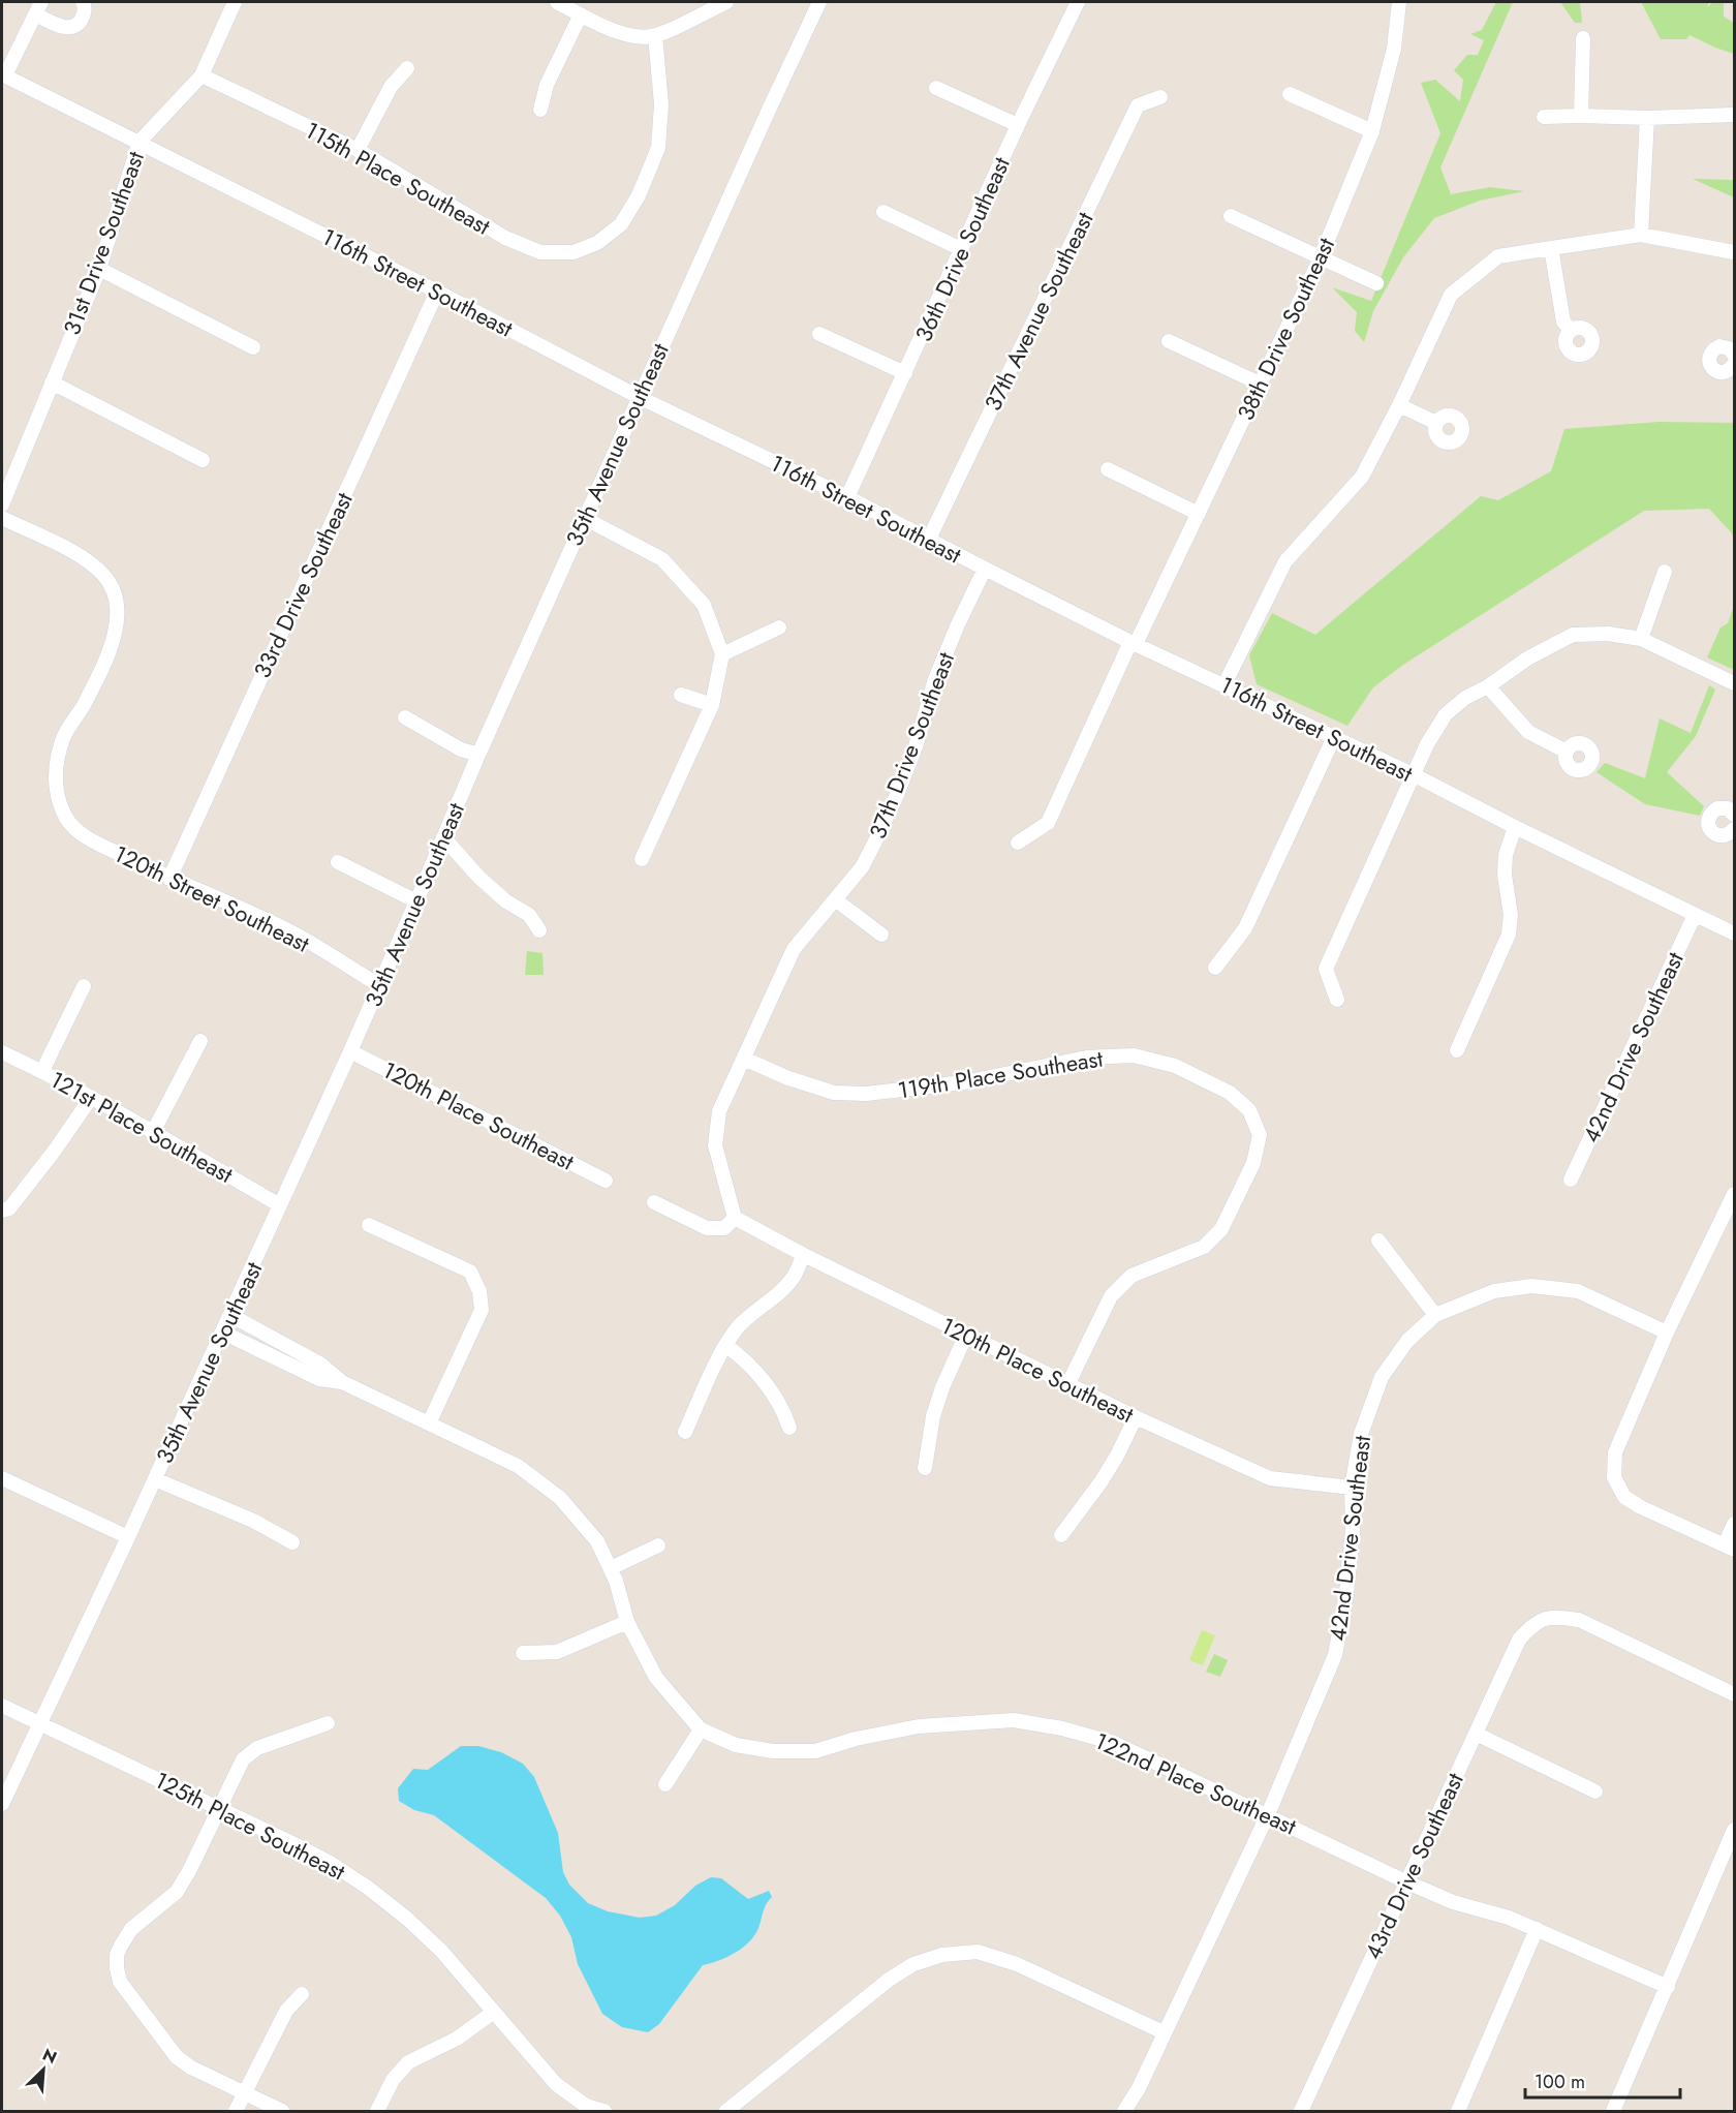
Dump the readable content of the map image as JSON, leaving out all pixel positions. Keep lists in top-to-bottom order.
{
  "streets": {
    "street": [
      "115th Place Southeast",
      "31st Drive Southeast",
      "36th Drive Southeast",
      "116th Street Southeast",
      "37th Avenue Southeast",
      "38th Drive Southeast",
      "35th Avenue Southeast",
      "33rd Drive Southeast",
      "37th Drive Southeast",
      "120th Street Southeast",
      "42nd Drive Southeast",
      "119th Place Southeast",
      "120th Place Southeast",
      "121st Place Southeast",
      "122nd Place Southeast",
      "125th Place Southeast",
      "43rd Drive Southeast"
    ]
  },
  "crossings": [
    ["115th Place Southeast", "31st Drive Southeast"],
    ["31st Drive Southeast", "116th Street Southeast"],
    ["36th Drive Southeast", "116th Street Southeast"],
    ["116th Street Southeast", "37th Avenue Southeast"],
    ["116th Street Southeast", "38th Drive Southeast"],
    ["116th Street Southeast", "35th Avenue Southeast"],
    ["116th Street Southeast", "33rd Drive Southeast"],
    ["116th Street Southeast", "37th Drive Southeast"],
    ["116th Street Southeast", "42nd Drive Southeast"],
    ["35th Avenue Southeast", "120th Street Southeast"],
    ["35th Avenue Southeast", "120th Place Southeast"],
    ["35th Avenue Southeast", "121st Place Southeast"],
    ["35th Avenue Southeast", "122nd Place Southeast"],
    ["35th Avenue Southeast", "125th Place Southeast"],
    ["33rd Drive Southeast", "120th Street Southeast"],
    ["37th Drive Southeast", "119th Place Southeast"],
    ["37th Drive Southeast", "120th Place Southeast"],
    ["42nd Drive Southeast", "120th Place Southeast"],
    ["42nd Drive Southeast", "122nd Place Southeast"],
    ["119th Place Southeast", "120th Place Southeast"],
    ["122nd Place Southeast", "43rd Drive Southeast"]
  ],
  "scale_bar": "100 m",
  "north": "top right"
}
